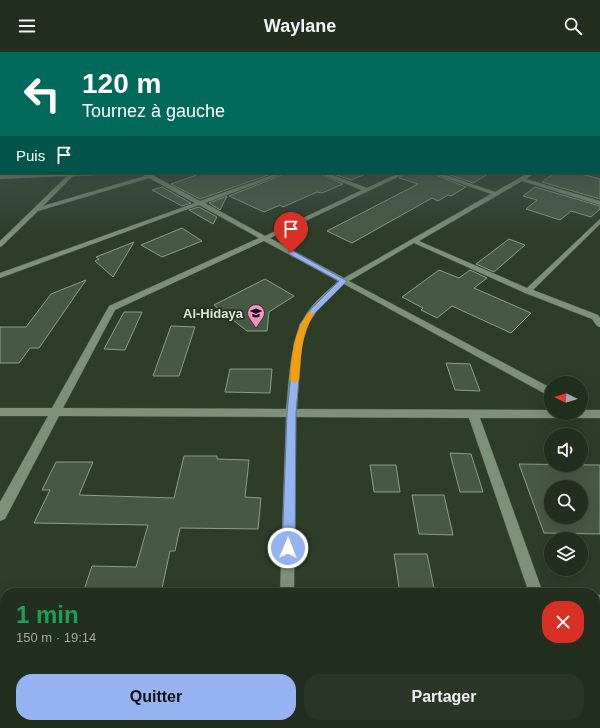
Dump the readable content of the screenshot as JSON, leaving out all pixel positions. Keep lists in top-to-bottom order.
{
  "places": {
    "school or university": ["Al-Hidaya"]
  },
  "north": "left",
  "page": {
    "header": "Waylane",
    "turn": ["120 m", "Tournez à gauche"],
    "then": "Puis",
    "heading": ["1 min", "150 m · 19:14"],
    "buttons": ["Quitter", "Partager"]
  }
}
